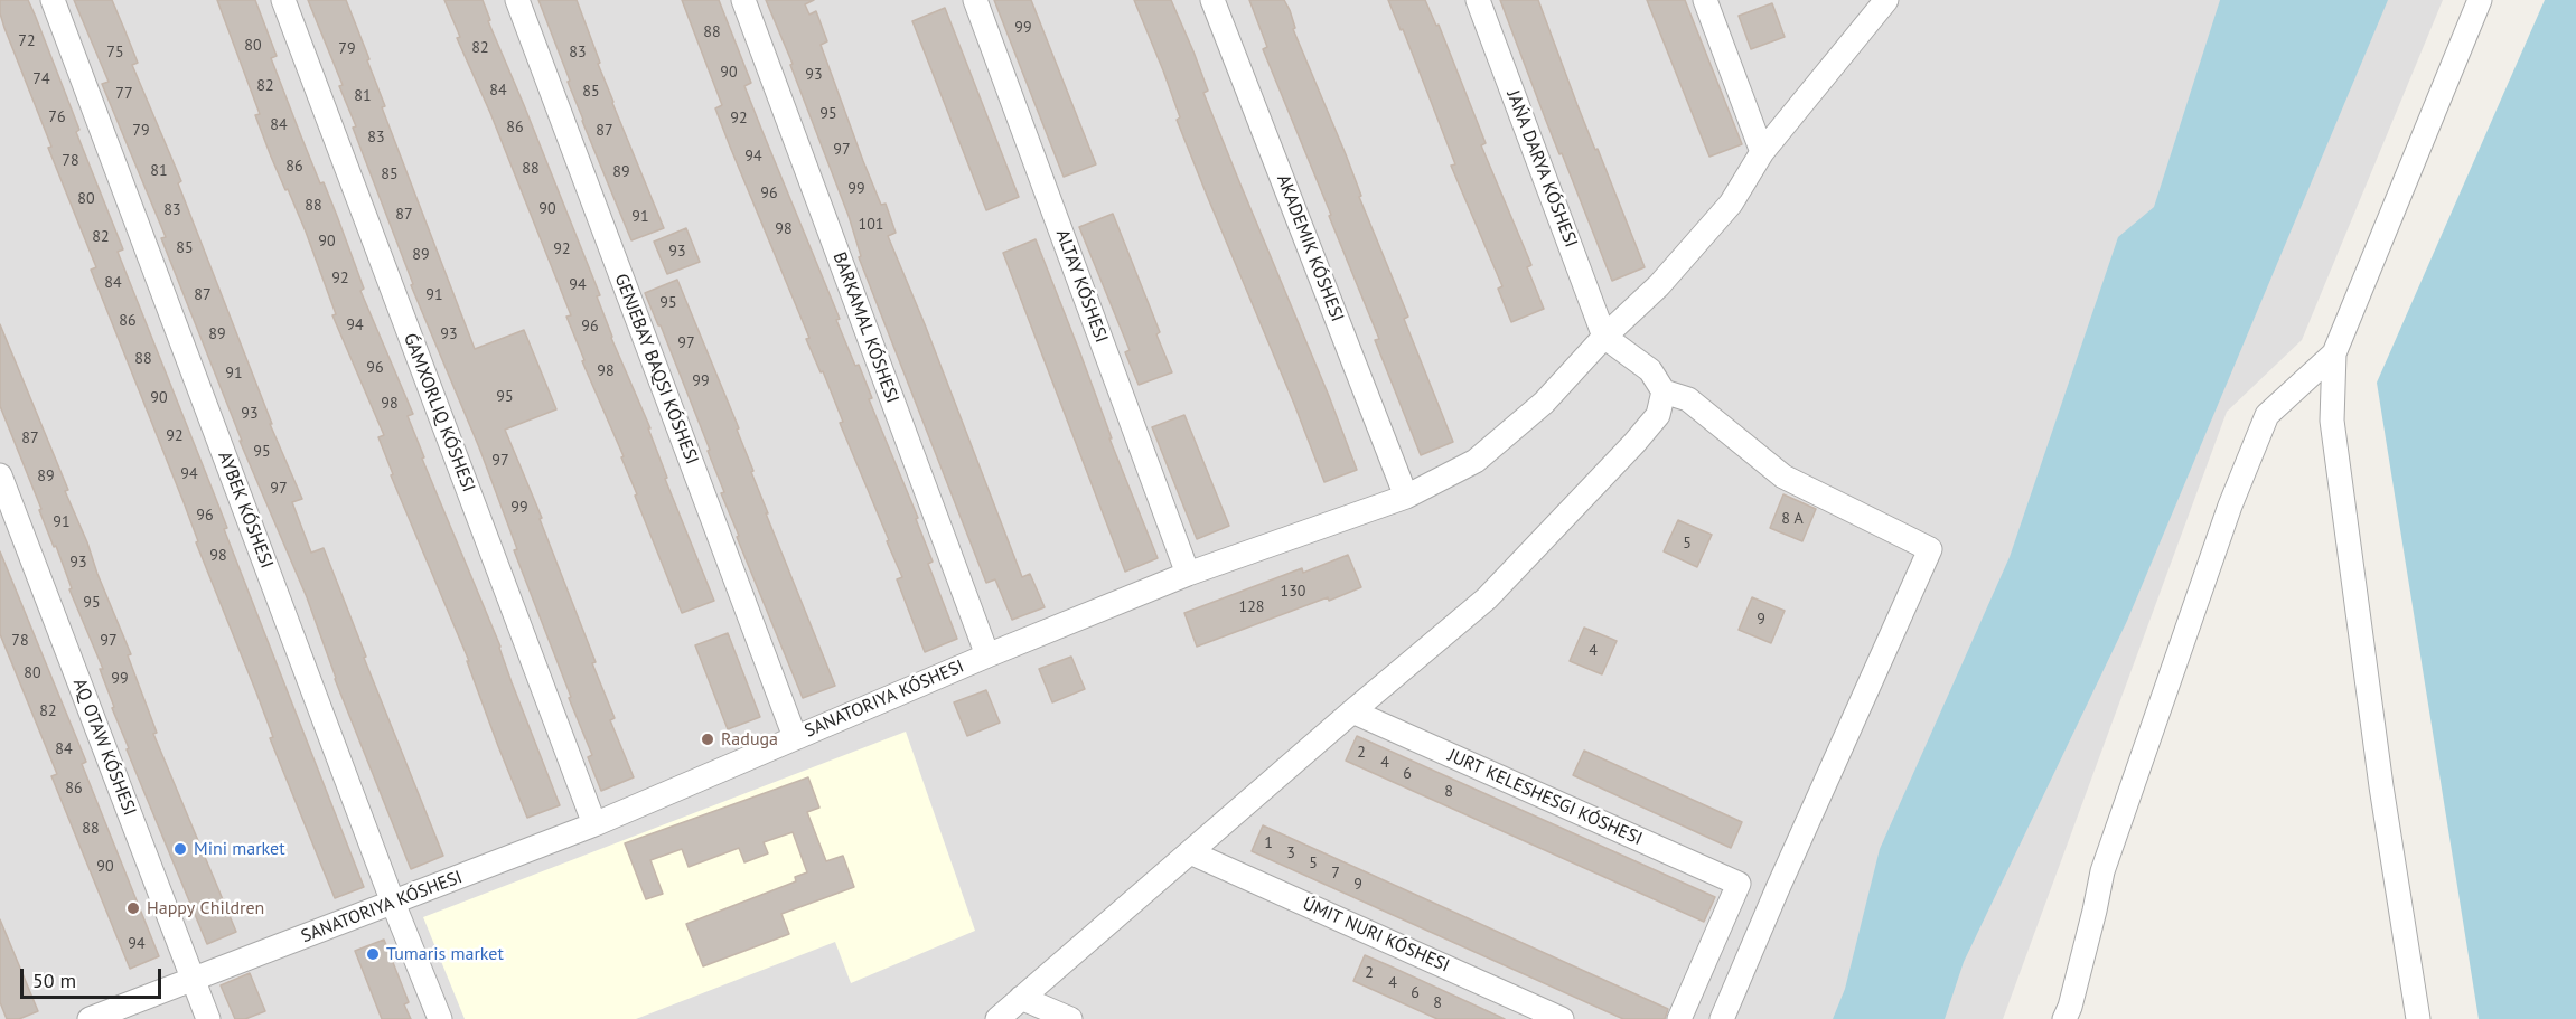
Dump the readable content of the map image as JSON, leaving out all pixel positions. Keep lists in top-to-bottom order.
{
  "streets": {
    "street": [
      "JAŃA DARYA KÓSHESI",
      "AKADEMIK KÓSHESI",
      "ALTAY KÓSHESI",
      "BARKAMAL KÓSHESI",
      "AYBEK KÓSHESI",
      "SANATORIYA KÓSHESI",
      "AQ OTAW KÓSHESI",
      "JURT KELESHESGI KÓSHESI"
    ]
  },
  "crossings": [
    ["JAŃA DARYA KÓSHESI", "SANATORIYA KÓSHESI"],
    ["AKADEMIK KÓSHESI", "SANATORIYA KÓSHESI"],
    ["ALTAY KÓSHESI", "SANATORIYA KÓSHESI"],
    ["BARKAMAL KÓSHESI", "SANATORIYA KÓSHESI"],
    ["AYBEK KÓSHESI", "SANATORIYA KÓSHESI"],
    ["SANATORIYA KÓSHESI", "AQ OTAW KÓSHESI"]
  ],
  "places": [
    "Raduga",
    "Mini market",
    "Happy Children",
    "Tumaris market"
  ],
  "house_numbers": [
    "99",
    "88",
    "72",
    "80",
    "82",
    "79",
    "75",
    "83",
    "90",
    "93",
    "74",
    "82",
    "84",
    "85",
    "77",
    "81",
    "95",
    "76",
    "92",
    "84",
    "86",
    "79",
    "87",
    "83",
    "97",
    "94",
    "78",
    "86",
    "88",
    "81",
    "89",
    "85",
    "99",
    "96",
    "80",
    "88",
    "90",
    "83",
    "87",
    "91",
    "101",
    "98",
    "82",
    "90",
    "85",
    "92",
    "93",
    "89",
    "92",
    "84",
    "94",
    "87",
    "91",
    "95",
    "86",
    "94",
    "96",
    "89",
    "93",
    "97",
    "88",
    "96",
    "98",
    "91",
    "99",
    "95",
    "90",
    "98",
    "93",
    "92",
    "87",
    "95",
    "97",
    "94",
    "89",
    "97",
    "99",
    "96",
    "8 А",
    "91",
    "5",
    "98",
    "93",
    "130",
    "95",
    "128",
    "9",
    "78",
    "97",
    "4",
    "80",
    "99",
    "82",
    "84",
    "2",
    "4",
    "6",
    "86",
    "8",
    "88",
    "1",
    "3",
    "5",
    "90",
    "7",
    "9",
    "94",
    "2",
    "4",
    "6",
    "8"
  ],
  "scale_bar": "50 m"
}
